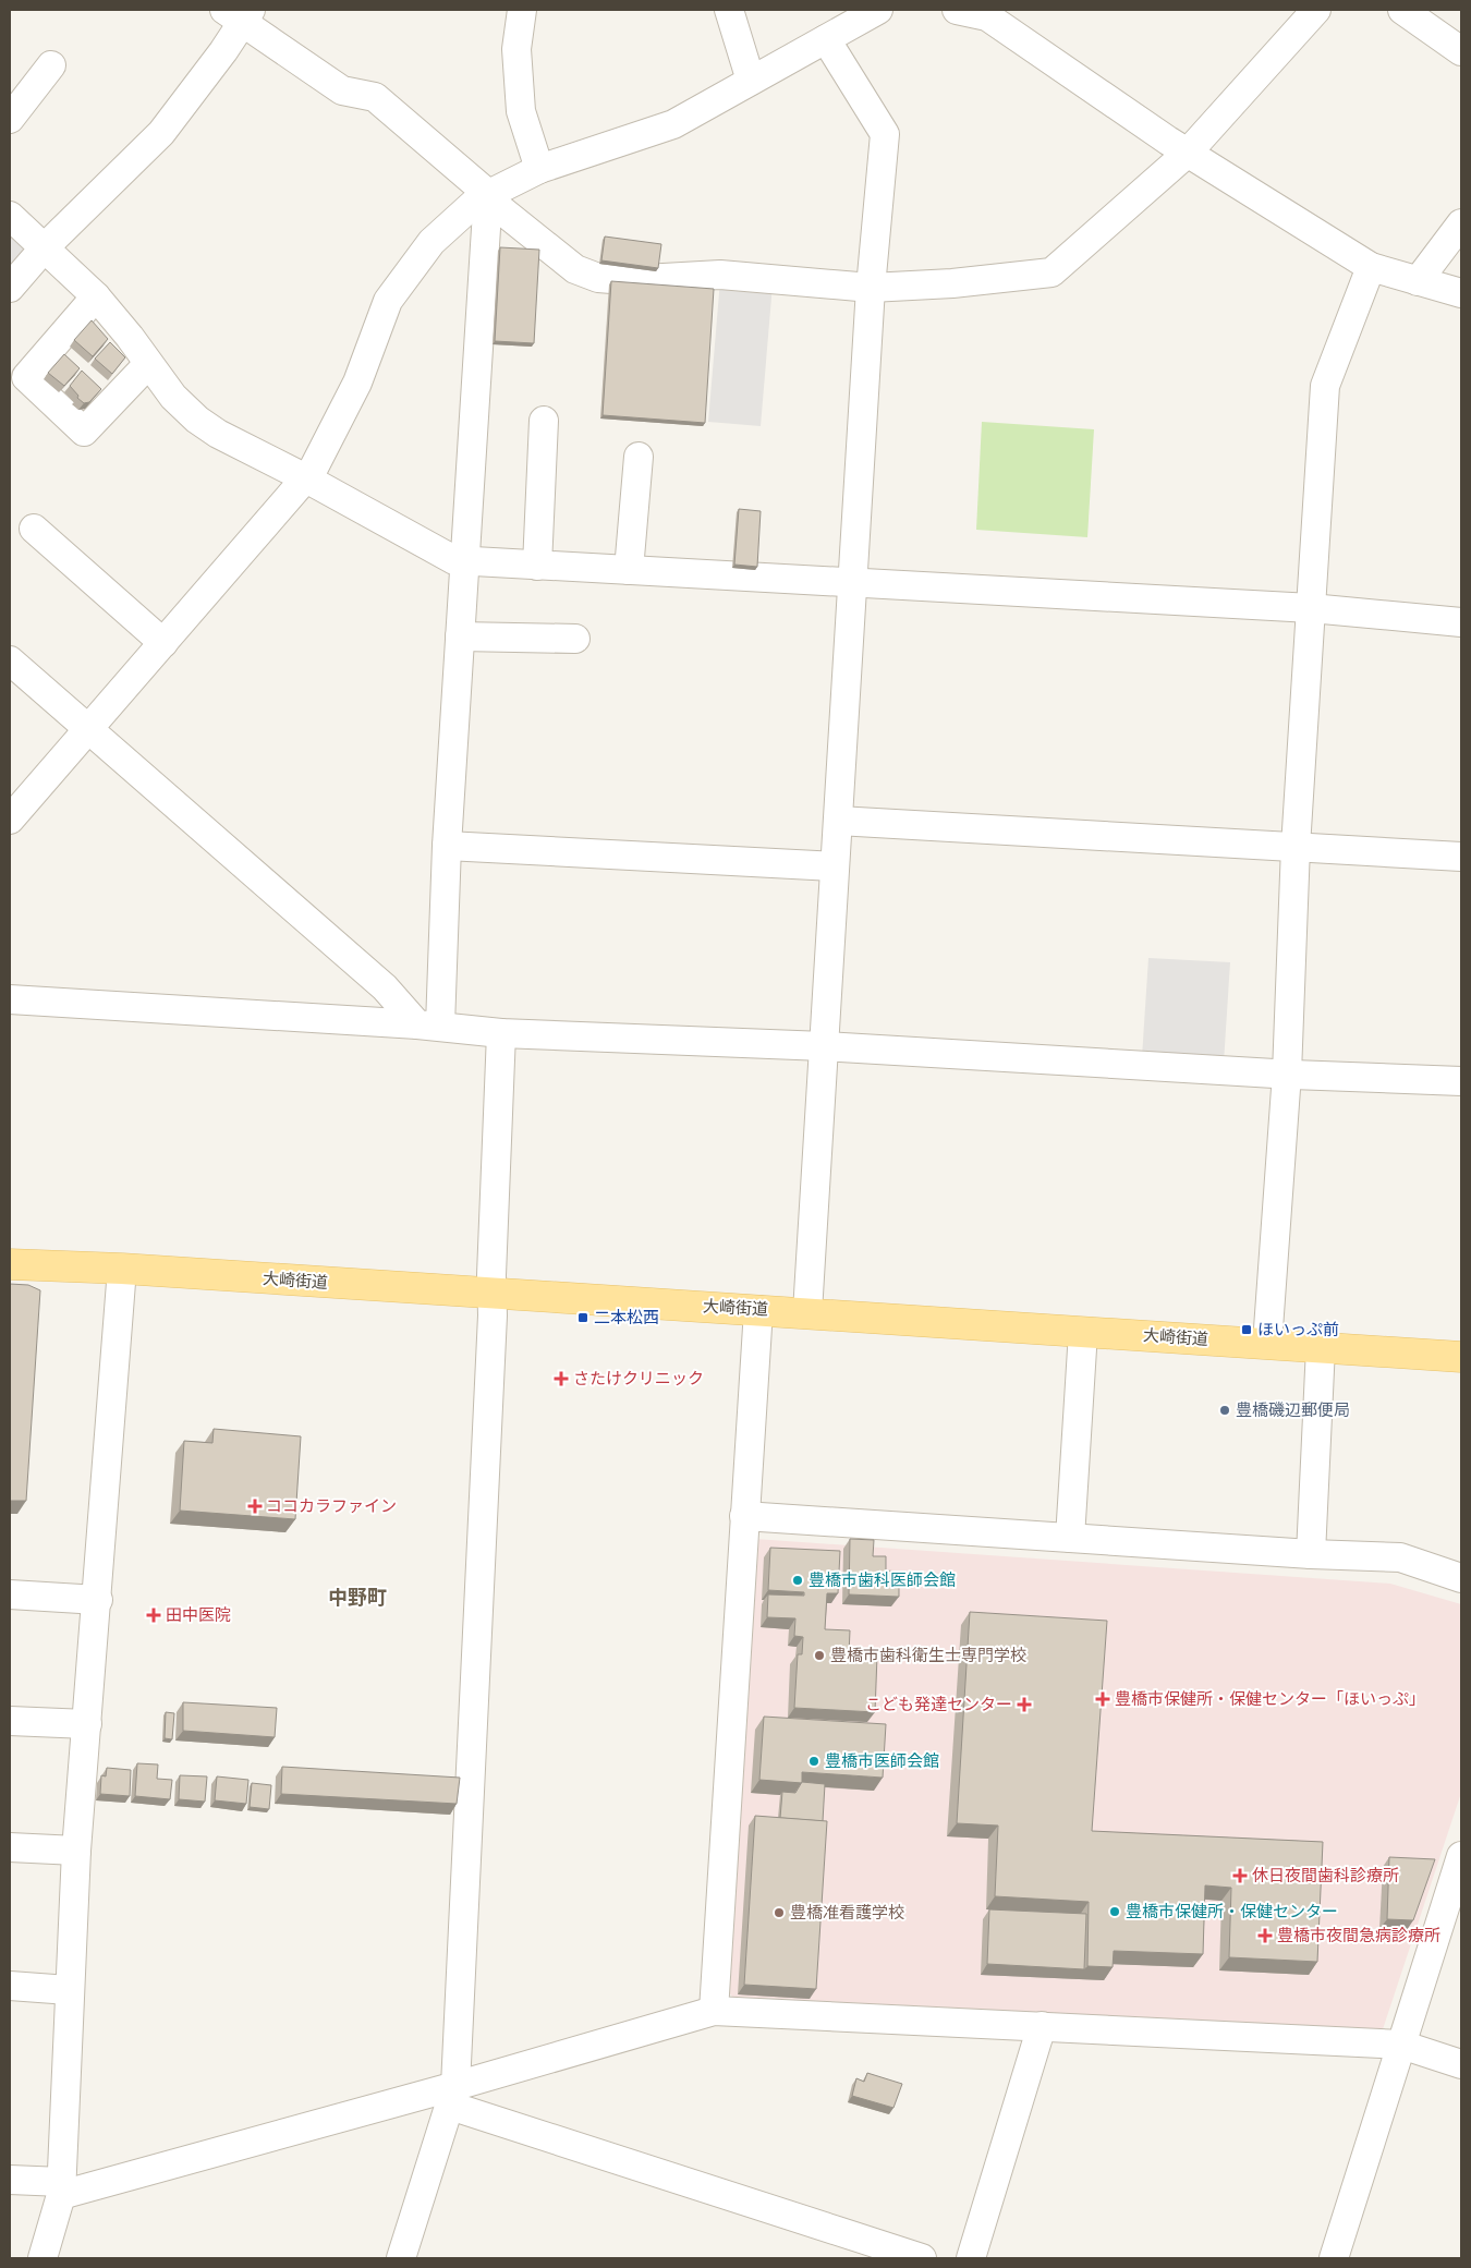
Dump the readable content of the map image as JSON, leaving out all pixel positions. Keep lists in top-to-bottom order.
{
  "streets": {
    "main road": ["大崎街道"]
  },
  "districts": ["中野町"],
  "places": {
    "transit": ["二本松西", "ほいっぷ前"],
    "health": [
      "さたけクリニック",
      "ココカラファイン",
      "田中医院",
      "豊橋市保健所・保健センター「ほいっぷ」",
      "こども発達センター",
      "休日夜間歯科診療所",
      "豊橋市夜間急病診療所"
    ],
    "other": [
      "豊橋磯辺郵便局",
      "豊橋市歯科医師会館",
      "豊橋市歯科衛生士専門学校",
      "豊橋市医師会館",
      "豊橋市保健所・保健センター",
      "豊橋准看護学校"
    ]
  }
}
